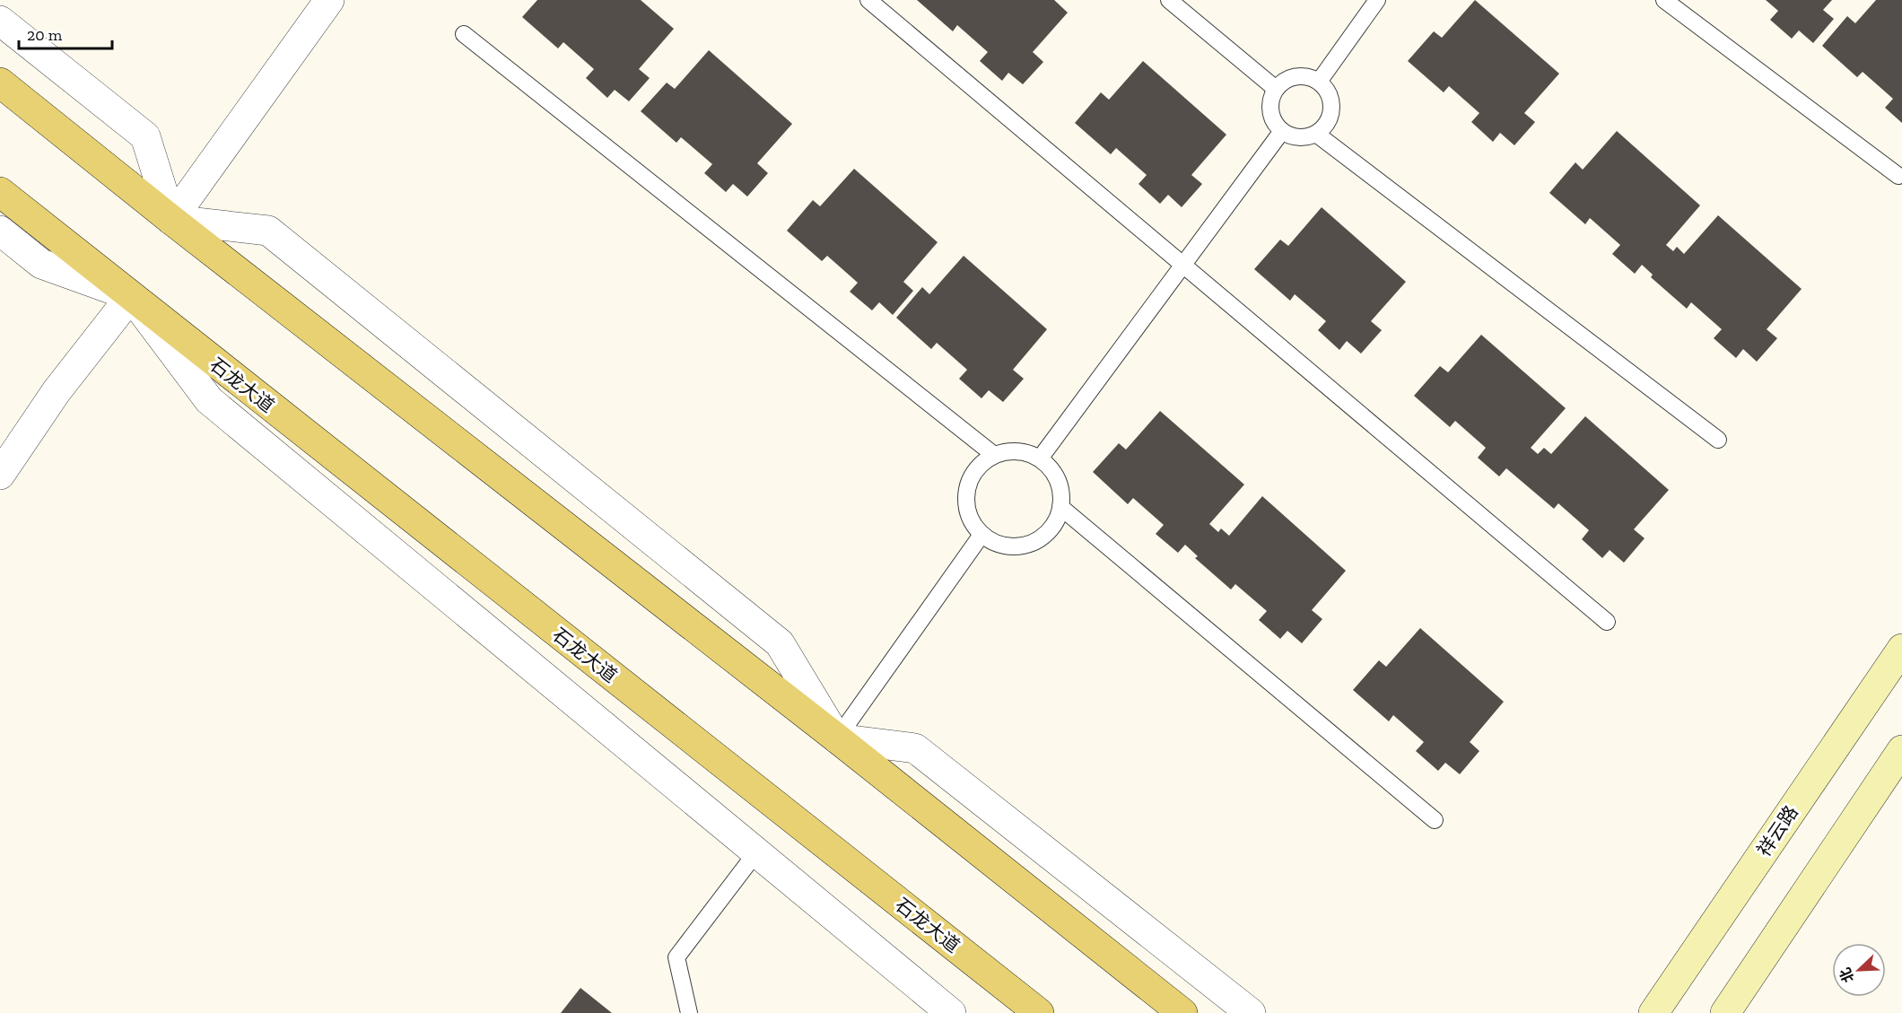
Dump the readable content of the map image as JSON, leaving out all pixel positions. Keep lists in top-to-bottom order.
{
  "streets": {
    "main road": ["石龙大道", "祥云路"]
  },
  "scale_bar": "20 m",
  "north": "bottom left"
}
